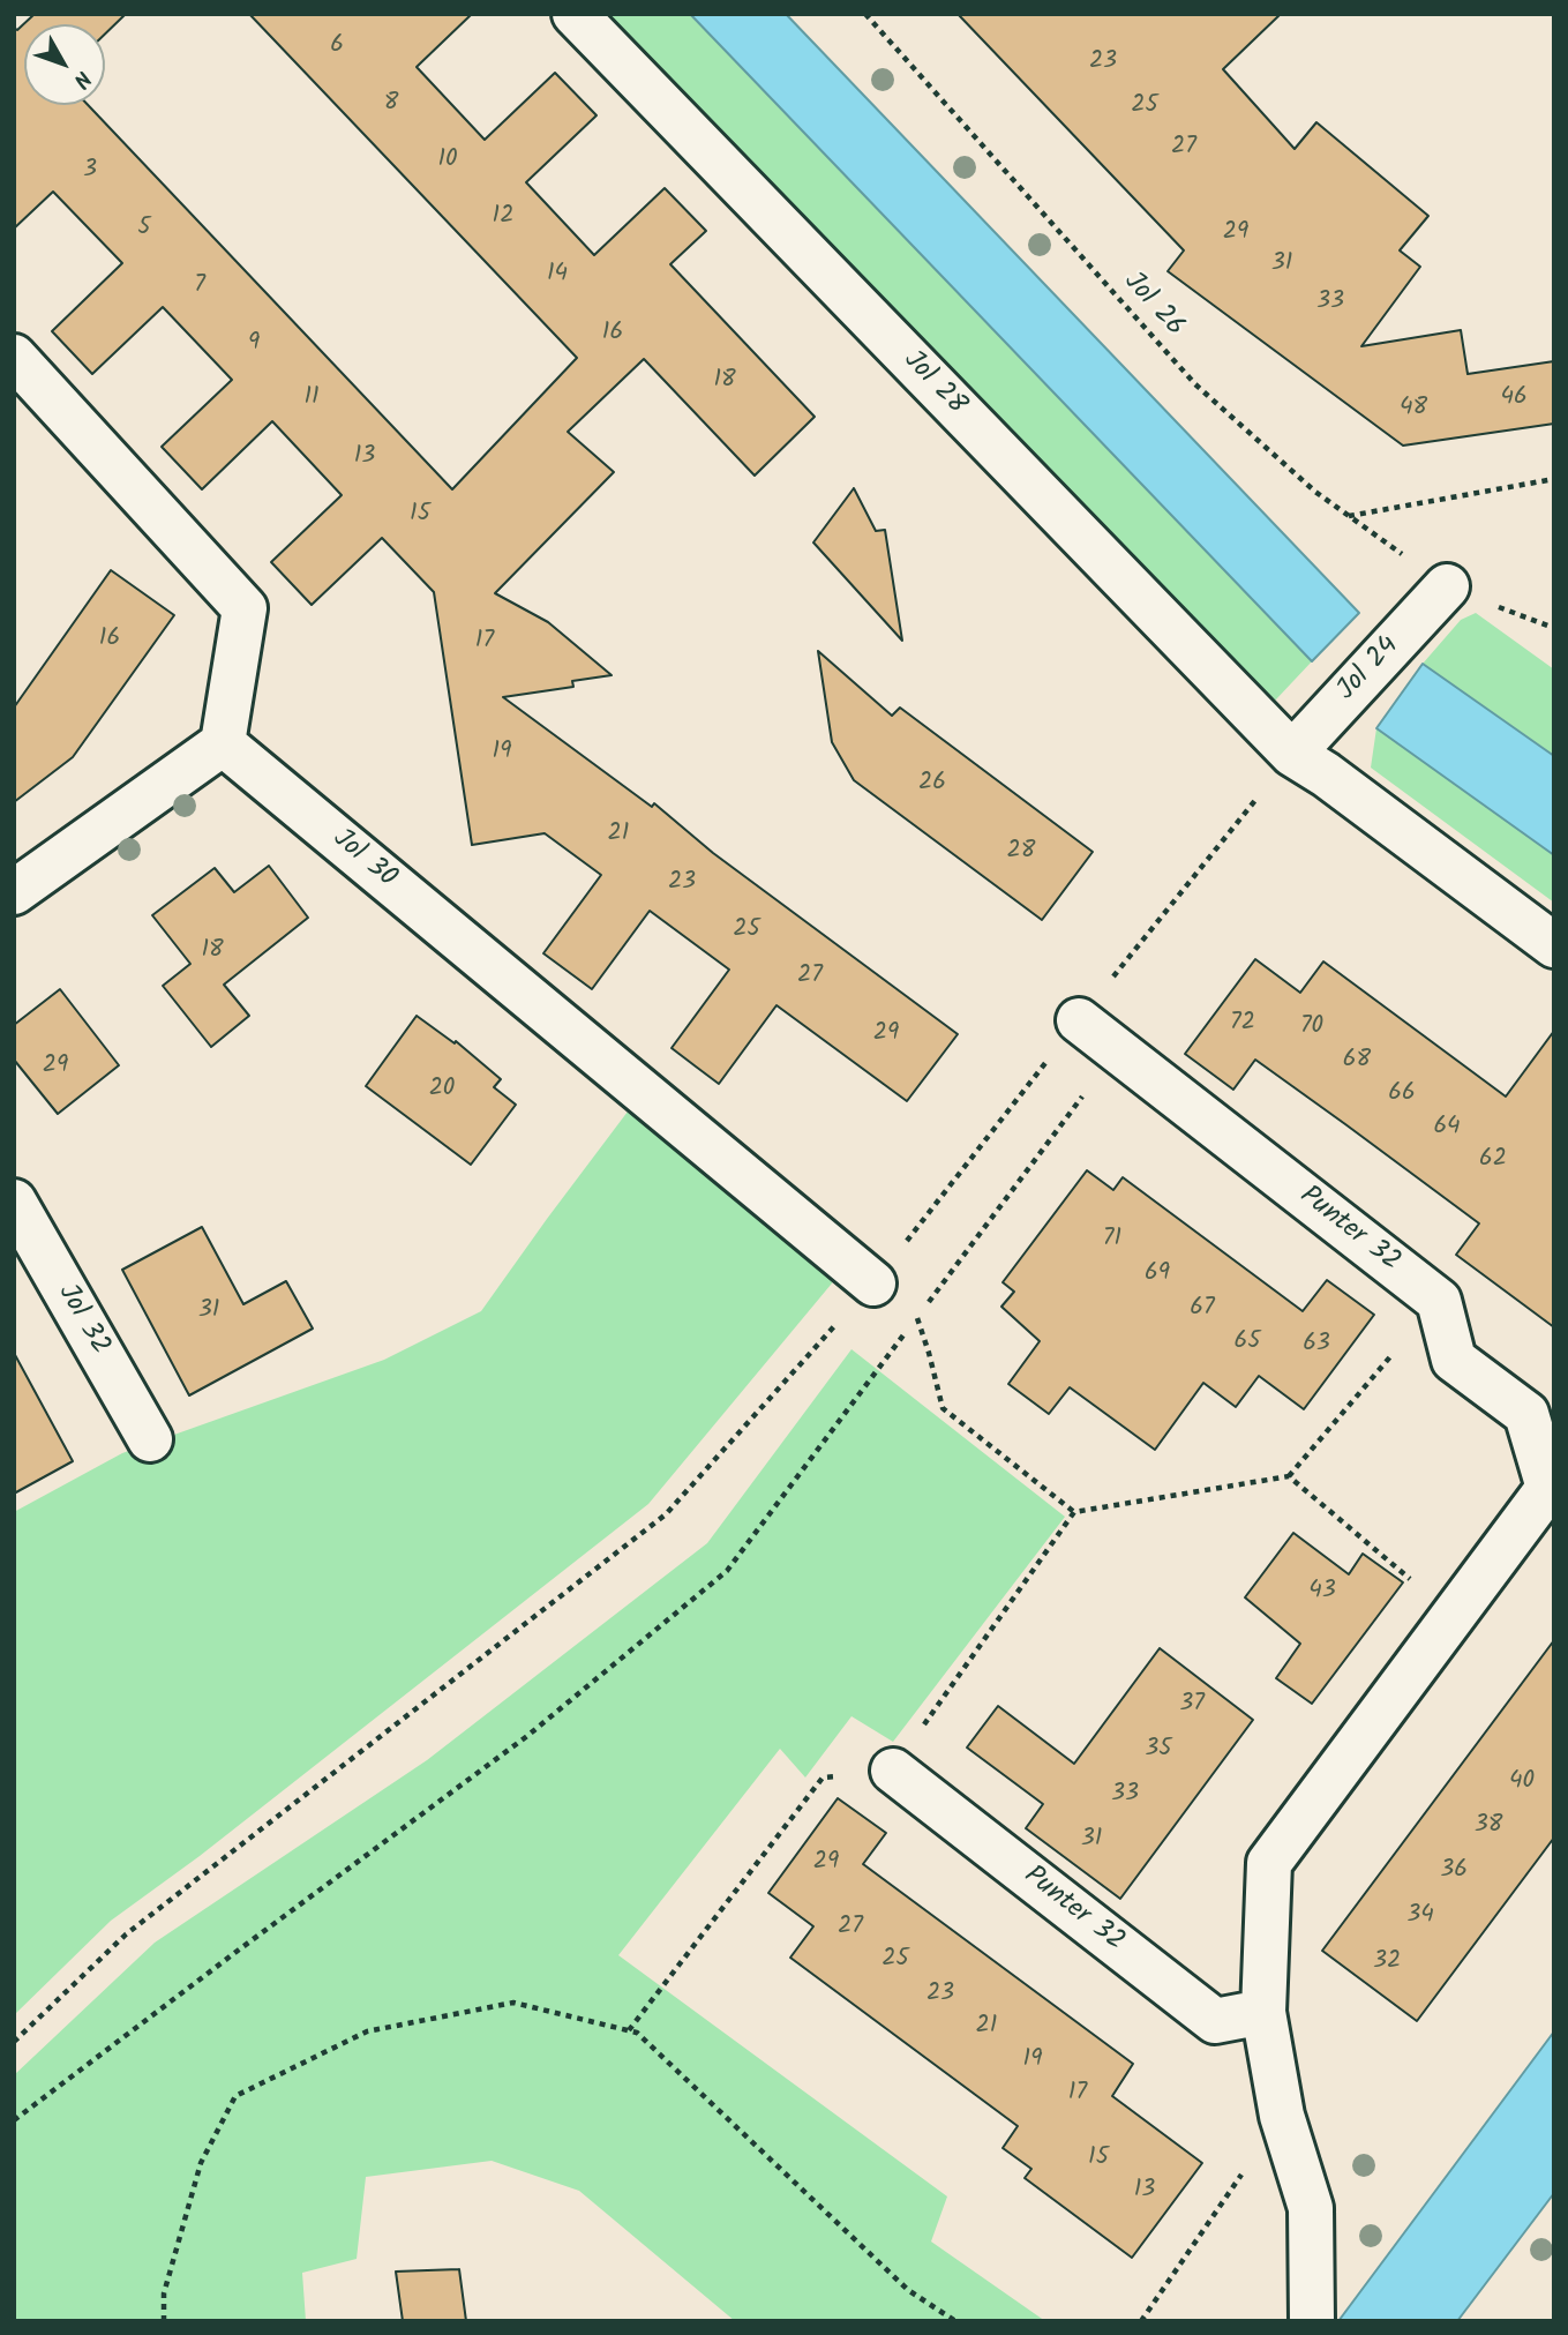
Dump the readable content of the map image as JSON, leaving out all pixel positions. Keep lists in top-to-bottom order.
{
  "streets": {
    "street": [
      "Jol 28",
      "Jol 24",
      "Jol 30",
      "Punter 32",
      "Jol 32"
    ],
    "path": ["Jol 26"]
  },
  "crossings": [
    ["Jol 26", "Jol 24"],
    ["Jol 28", "Jol 24"]
  ],
  "house_numbers": [
    "6",
    "23",
    "8",
    "25",
    "27",
    "10",
    "3",
    "12",
    "5",
    "29",
    "31",
    "14",
    "7",
    "33",
    "16",
    "9",
    "18",
    "11",
    "46",
    "48",
    "13",
    "15",
    "16",
    "17",
    "19",
    "26",
    "21",
    "28",
    "23",
    "25",
    "18",
    "27",
    "72",
    "70",
    "29",
    "68",
    "29",
    "20",
    "66",
    "64",
    "62",
    "71",
    "69",
    "67",
    "31",
    "65",
    "63",
    "43",
    "37",
    "35",
    "40",
    "33",
    "38",
    "31",
    "29",
    "36",
    "34",
    "27",
    "25",
    "32",
    "23",
    "21",
    "19",
    "17",
    "15",
    "13"
  ],
  "north": "bottom right"
}
